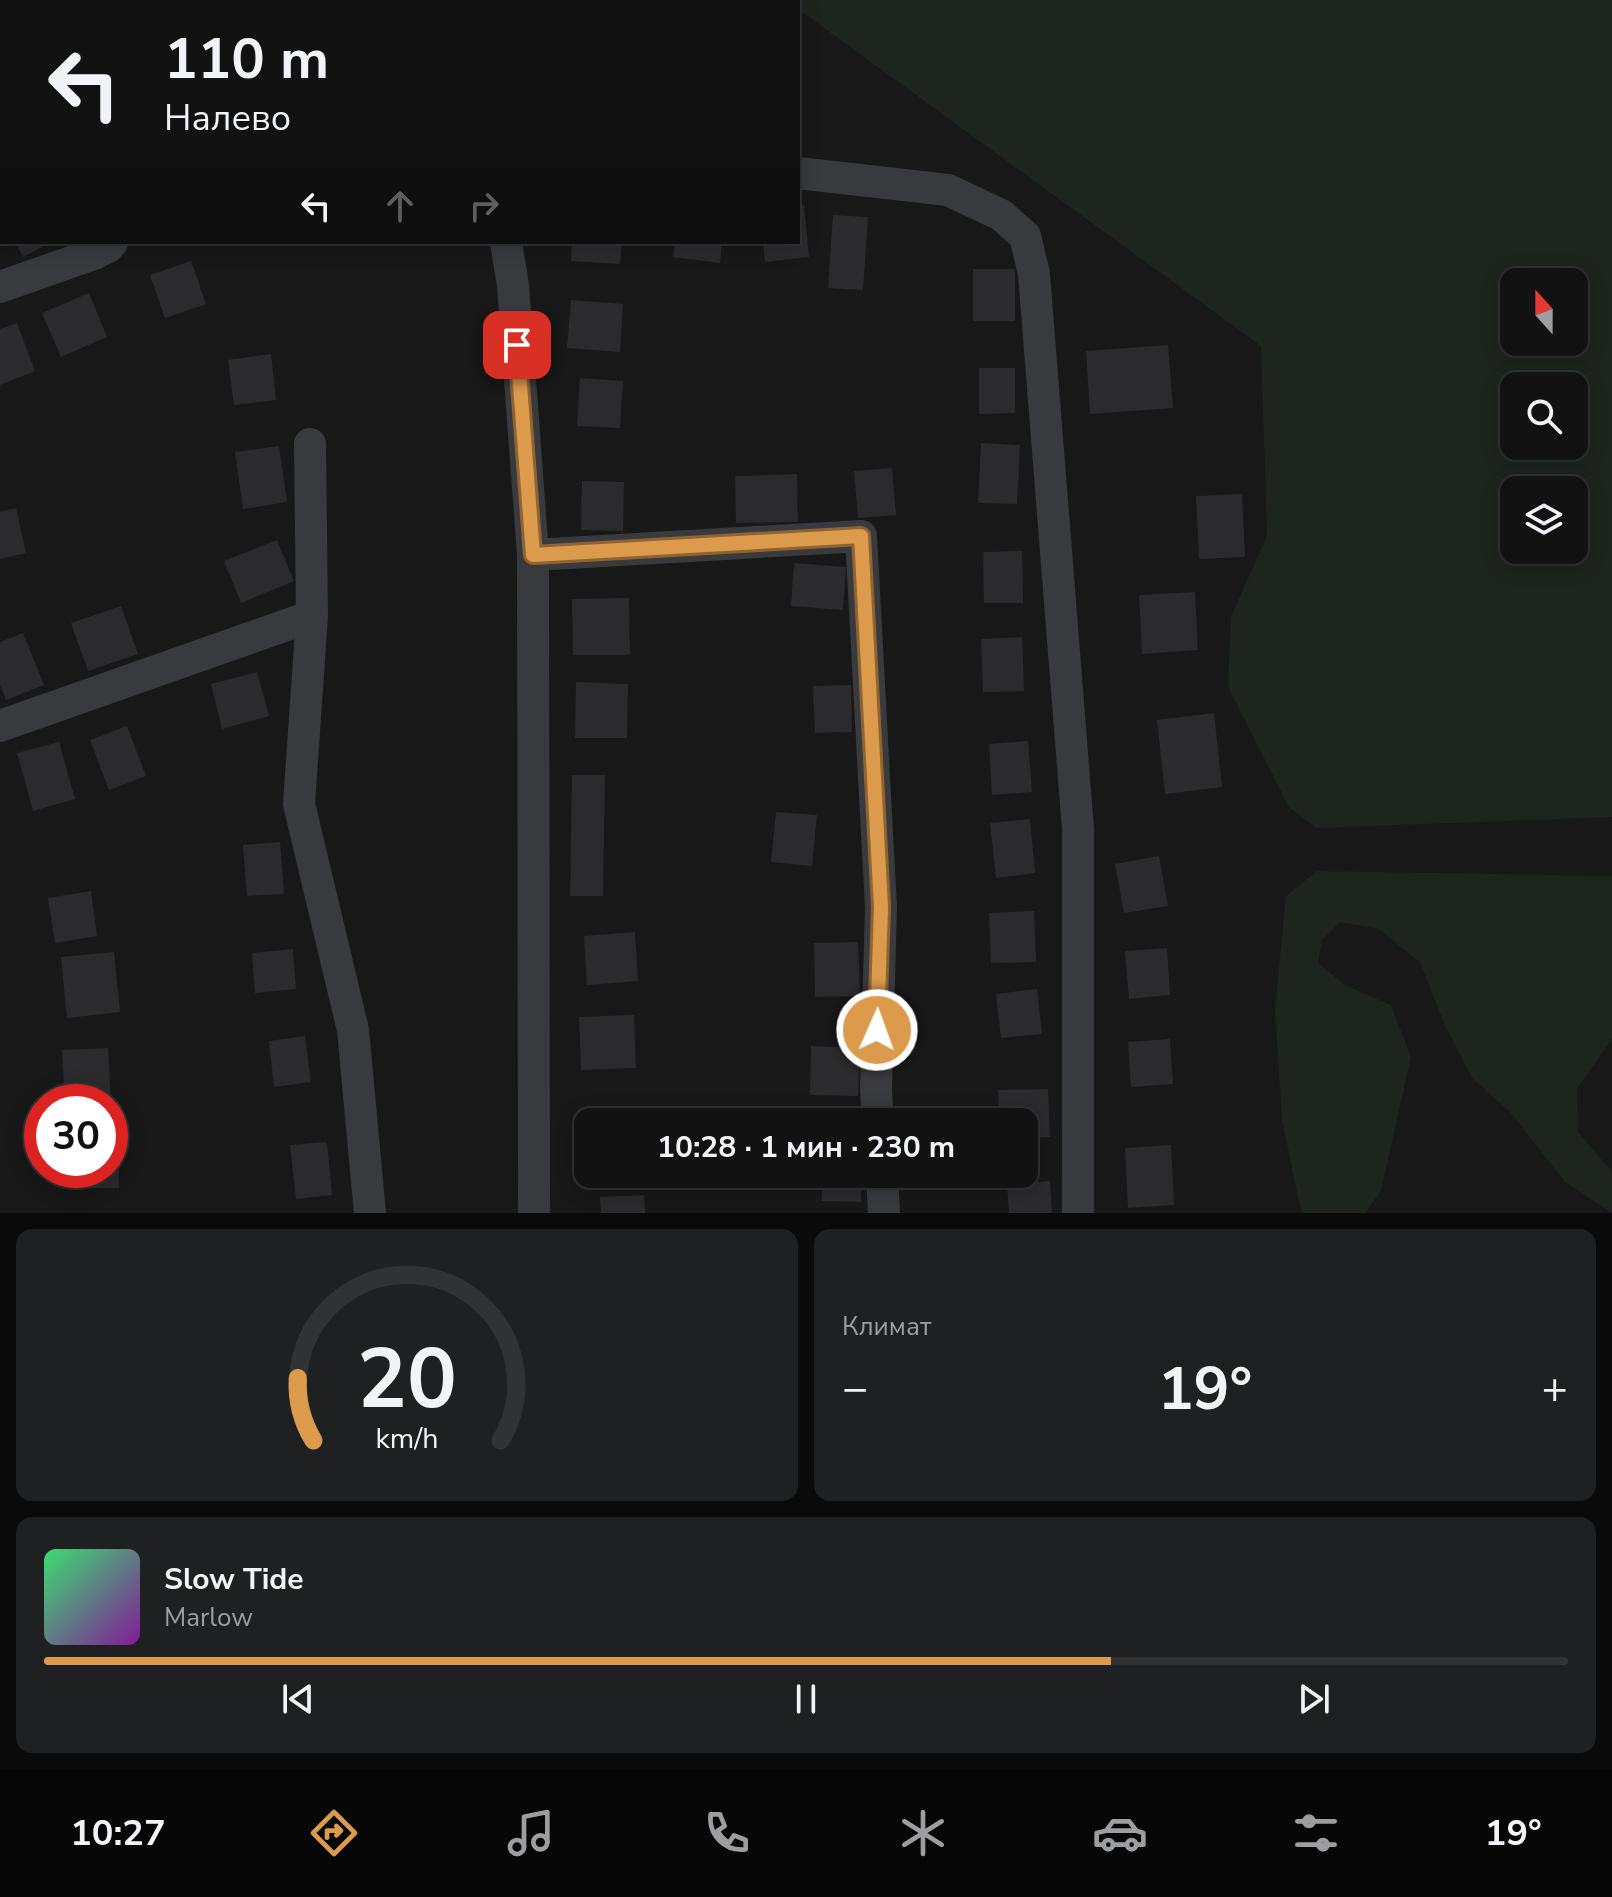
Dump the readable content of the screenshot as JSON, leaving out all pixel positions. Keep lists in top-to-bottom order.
{
  "north": "top",
  "page": {
    "turn": ["110 m", "Налево"],
    "limit": "30",
    "trip": "10:28 · 1 мин · 230 m",
    "tile": "Климат",
    "heat": ["−", "19°", "+"],
    "song": ["Slow Tide", "Marlow"],
    "tabs": ["10:27", "19°"],
    "gauge": ["20", "km/h"]
  }
}
